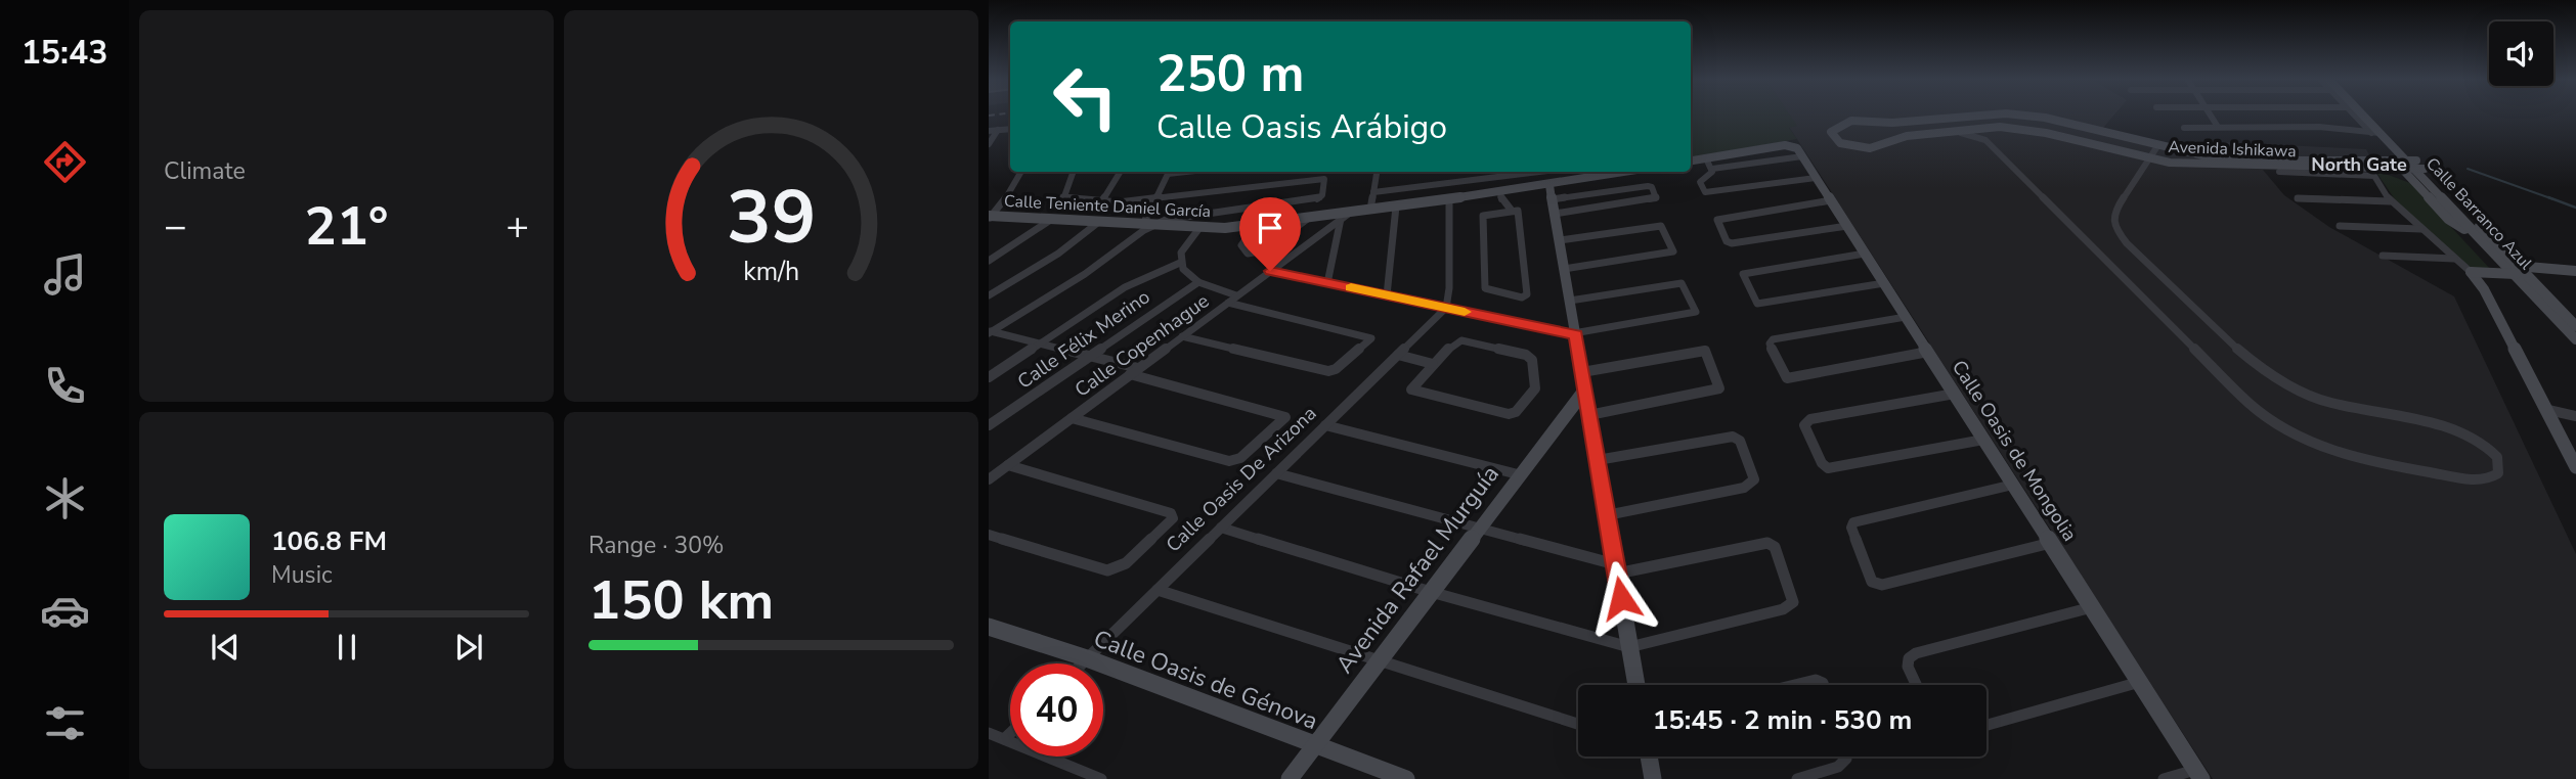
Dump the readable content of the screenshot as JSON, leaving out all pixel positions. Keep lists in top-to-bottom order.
{
  "streets": {
    "street": [
      "Avenida Ishikawa",
      "Calle Teniente Daniel García",
      "Calle Barranco Azul",
      "Calle Félix Merino",
      "Calle Copenhague",
      "Calle Oasis de Mongolia",
      "Calle Oasis De Arizona",
      "Avenida Rafael Murguía",
      "Calle Oasis de Génova"
    ]
  },
  "crossings": [
    ["Avenida Ishikawa", "Calle Barranco Azul"],
    ["Calle Teniente Daniel García", "Calle Copenhague"],
    ["Calle Oasis De Arizona", "Calle Oasis de Génova"],
    ["Avenida Rafael Murguía", "Calle Oasis de Génova"]
  ],
  "districts": ["North Gate"],
  "page": {
    "tabs": "15:43",
    "tile": [
      "Climate",
      ["Range · 30%", "150 km"]
    ],
    "turn": ["250 m", "Calle Oasis Arábigo"],
    "heat": ["−", "21°", "+"],
    "song": ["106.8 FM", "Music"],
    "limit": "40",
    "trip": "15:45 · 2 min · 530 m",
    "gauge": ["39", "km/h"]
  }
}
